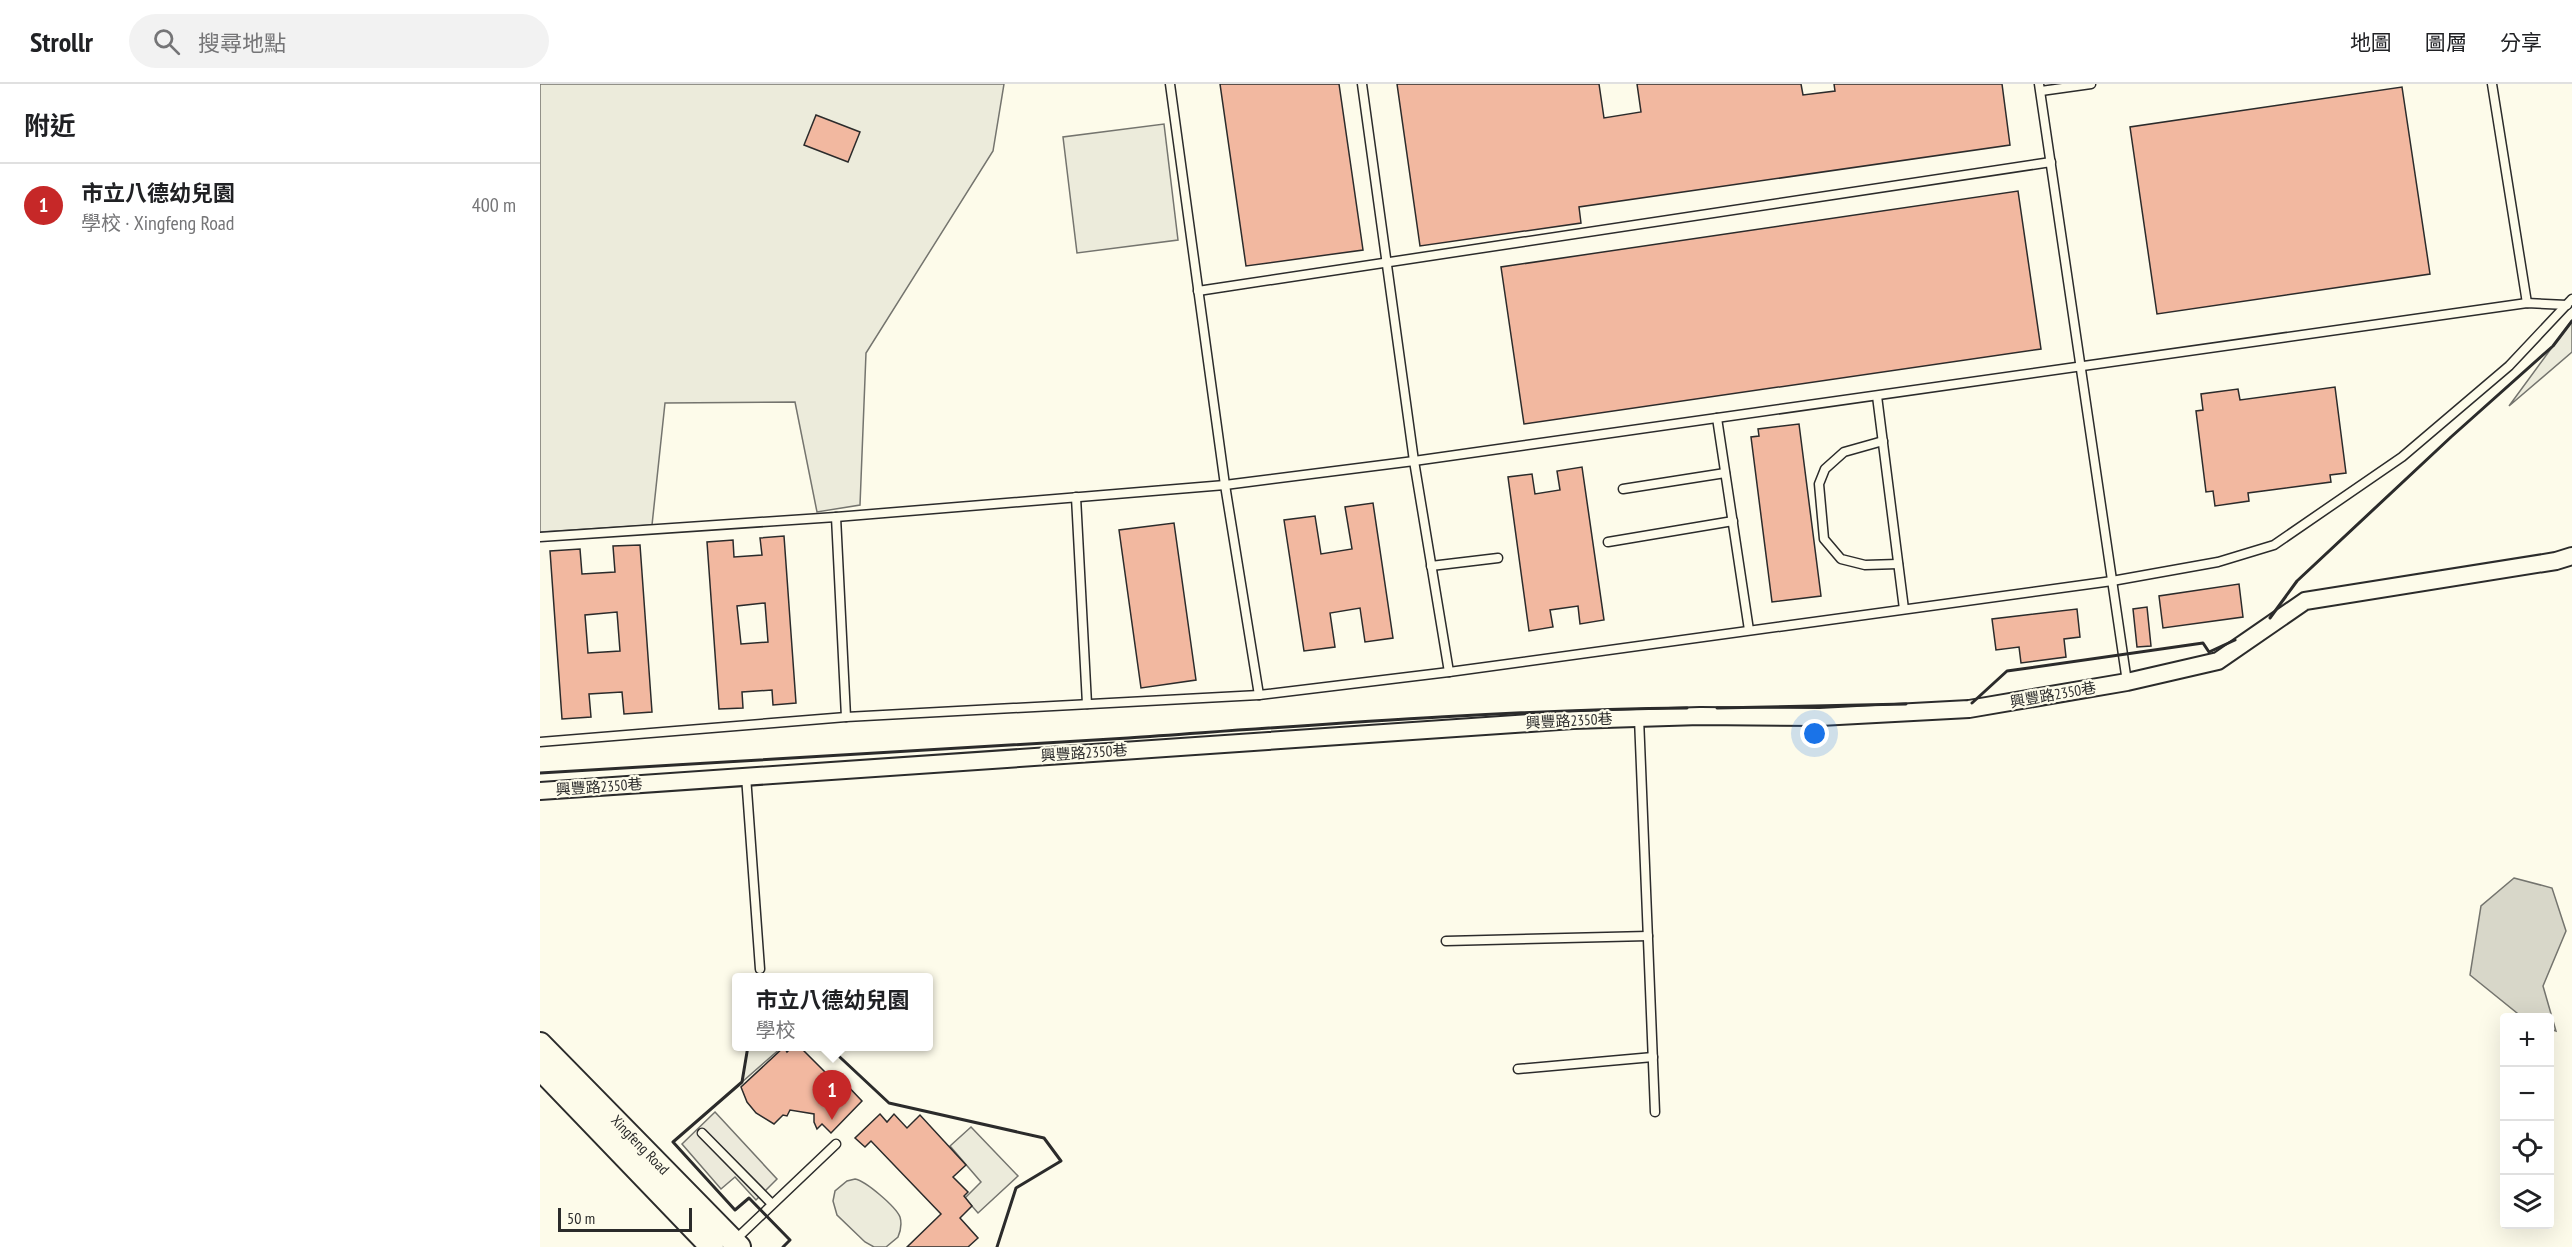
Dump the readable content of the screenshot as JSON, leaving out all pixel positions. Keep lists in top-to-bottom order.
{
  "streets": {
    "main road": ["Xingfeng Road"],
    "street": ["興豐路2350巷"]
  },
  "scale_bar": "50 m",
  "page": {
    "header": "Strollr",
    "search": "搜尋地點",
    "nav": ["地圖", "圖層", "分享"],
    "heading": "附近",
    "list": [
      {
        "mark": "1",
        "name": "市立八德幼兒園",
        "note": "學校 · Xingfeng Road",
        "value": "400 m"
      }
    ],
    "popup": ["市立八德幼兒園", "學校"],
    "map_buttons": ["+", "−"],
    "pins": "1",
    "scale": "50 m"
  }
}
